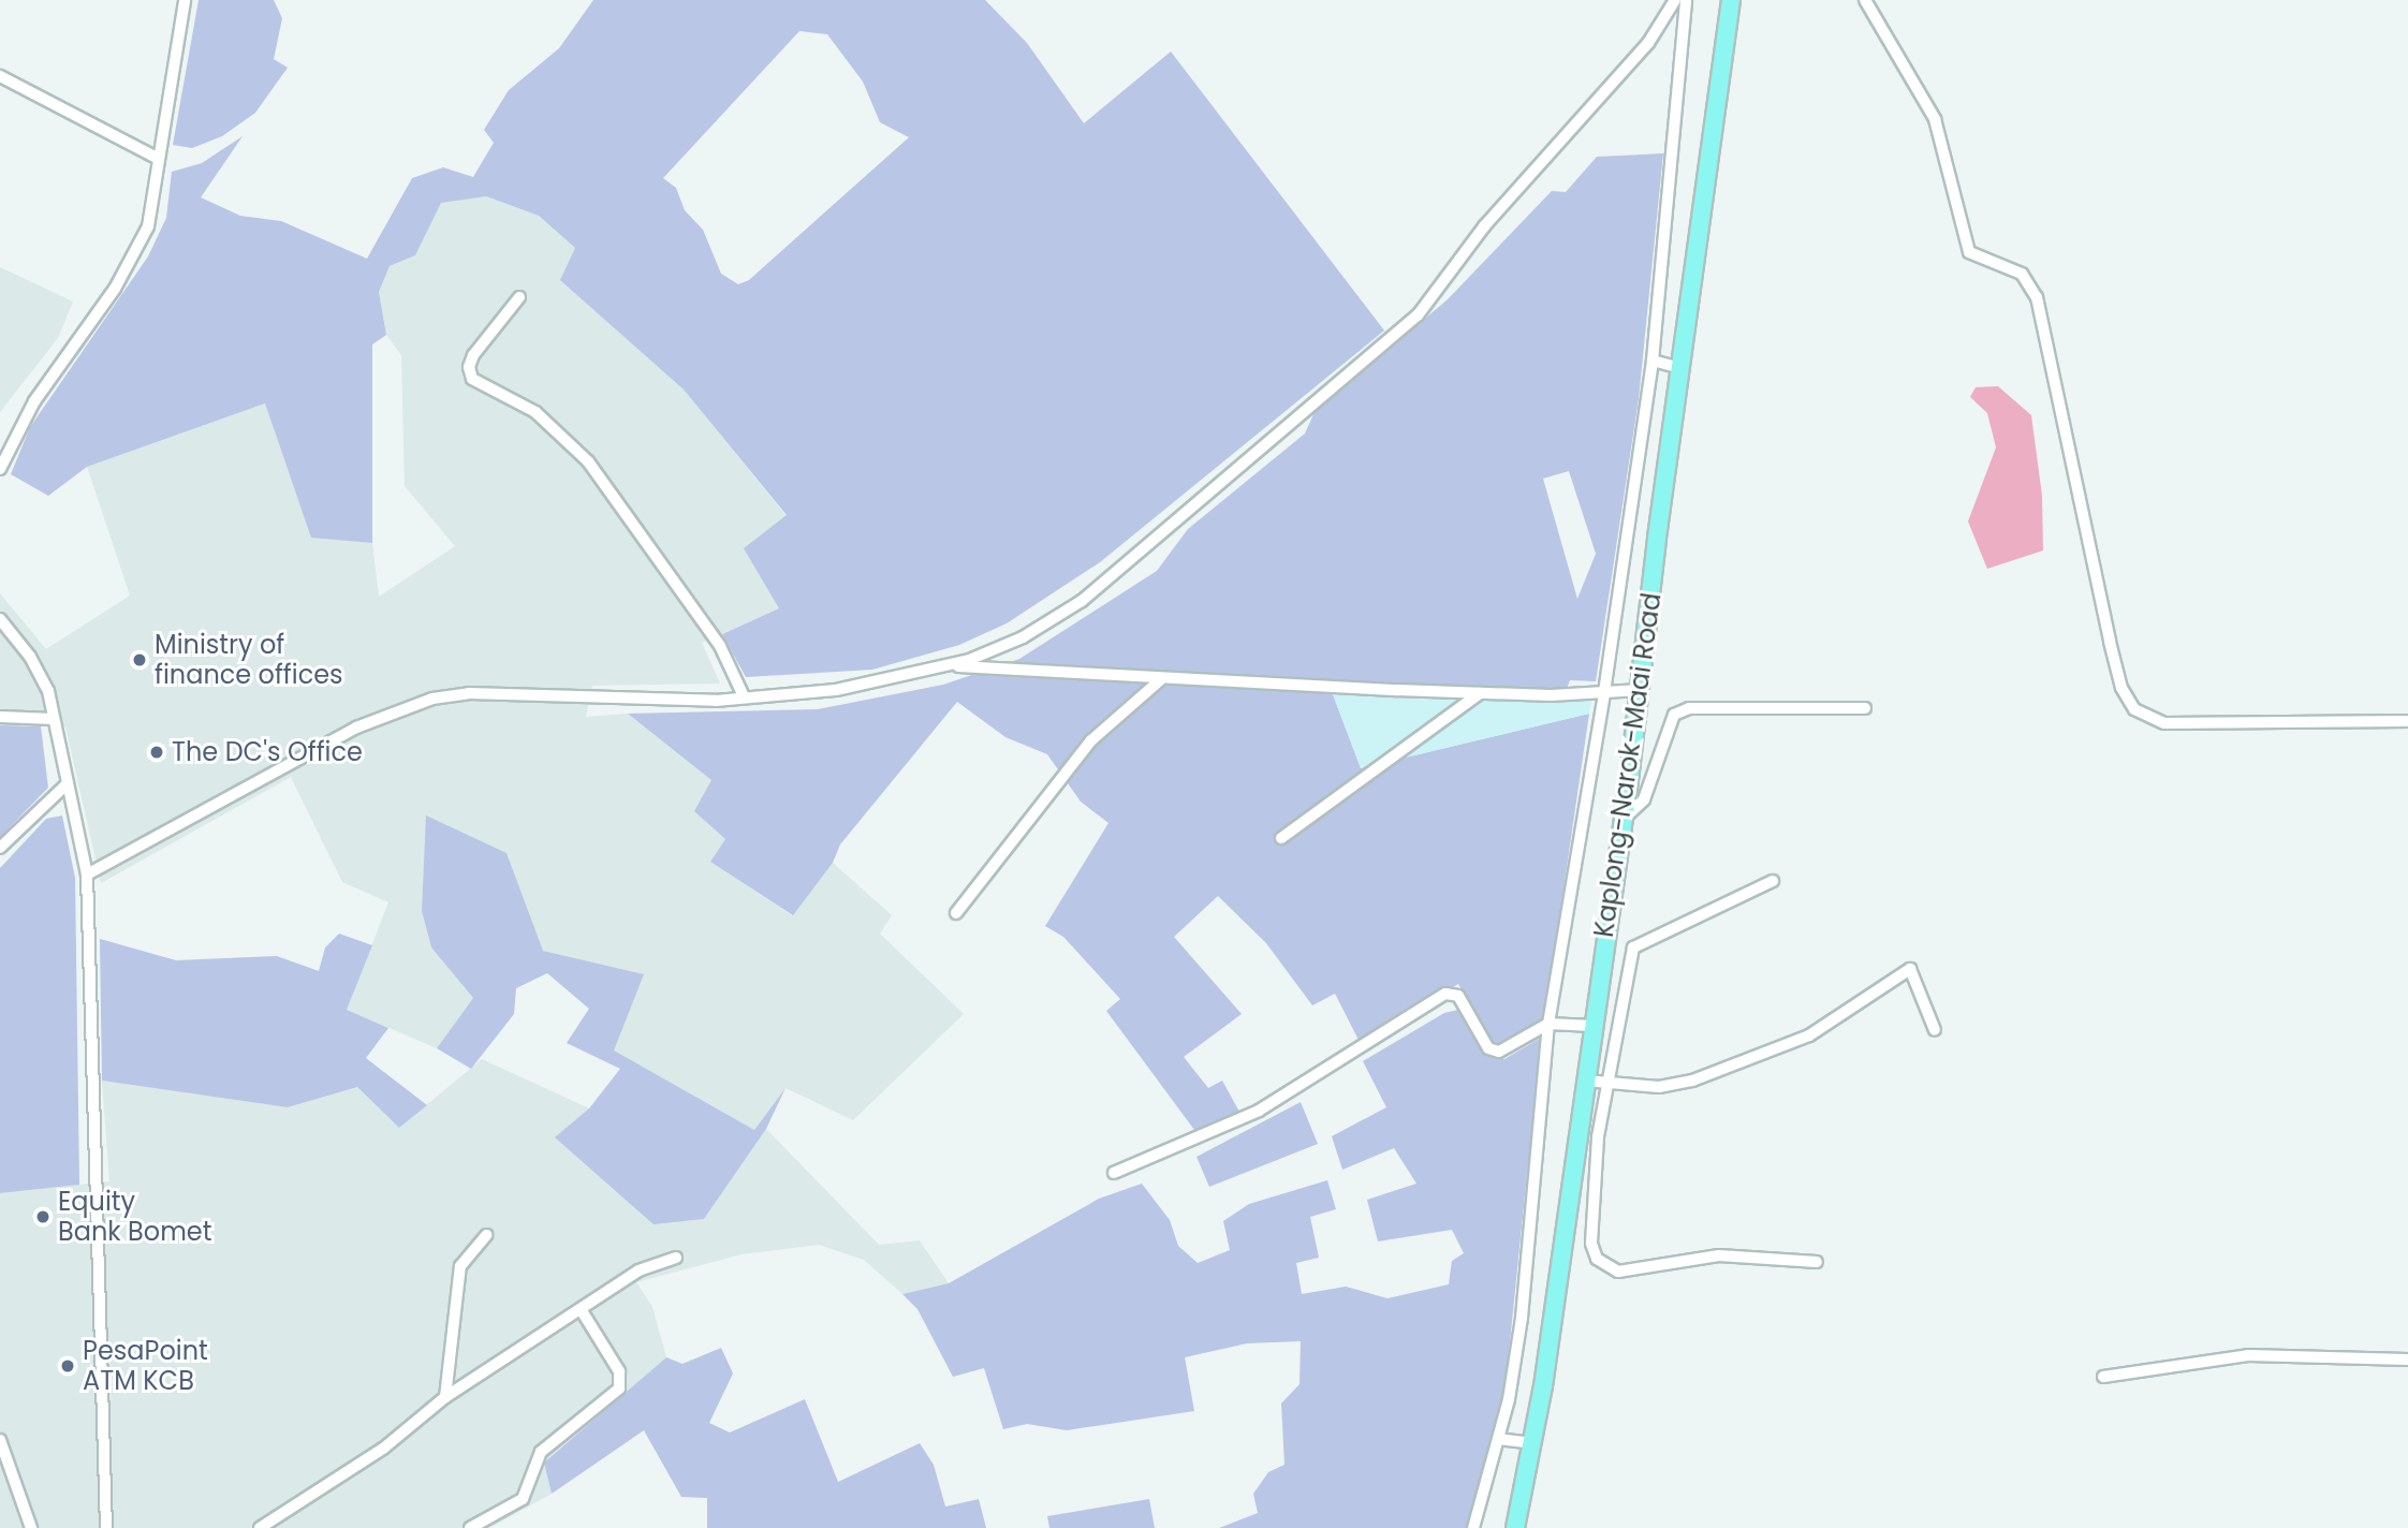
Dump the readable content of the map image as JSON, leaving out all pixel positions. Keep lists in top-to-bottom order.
{
  "streets": {
    "highway": ["Kaplong-Narok-Maai Road"]
  },
  "places": [
    "Ministry of finance offices",
    "The DC's Office",
    "Equity Bank Bomet",
    "PesaPoint ATM KCB"
  ]
}
